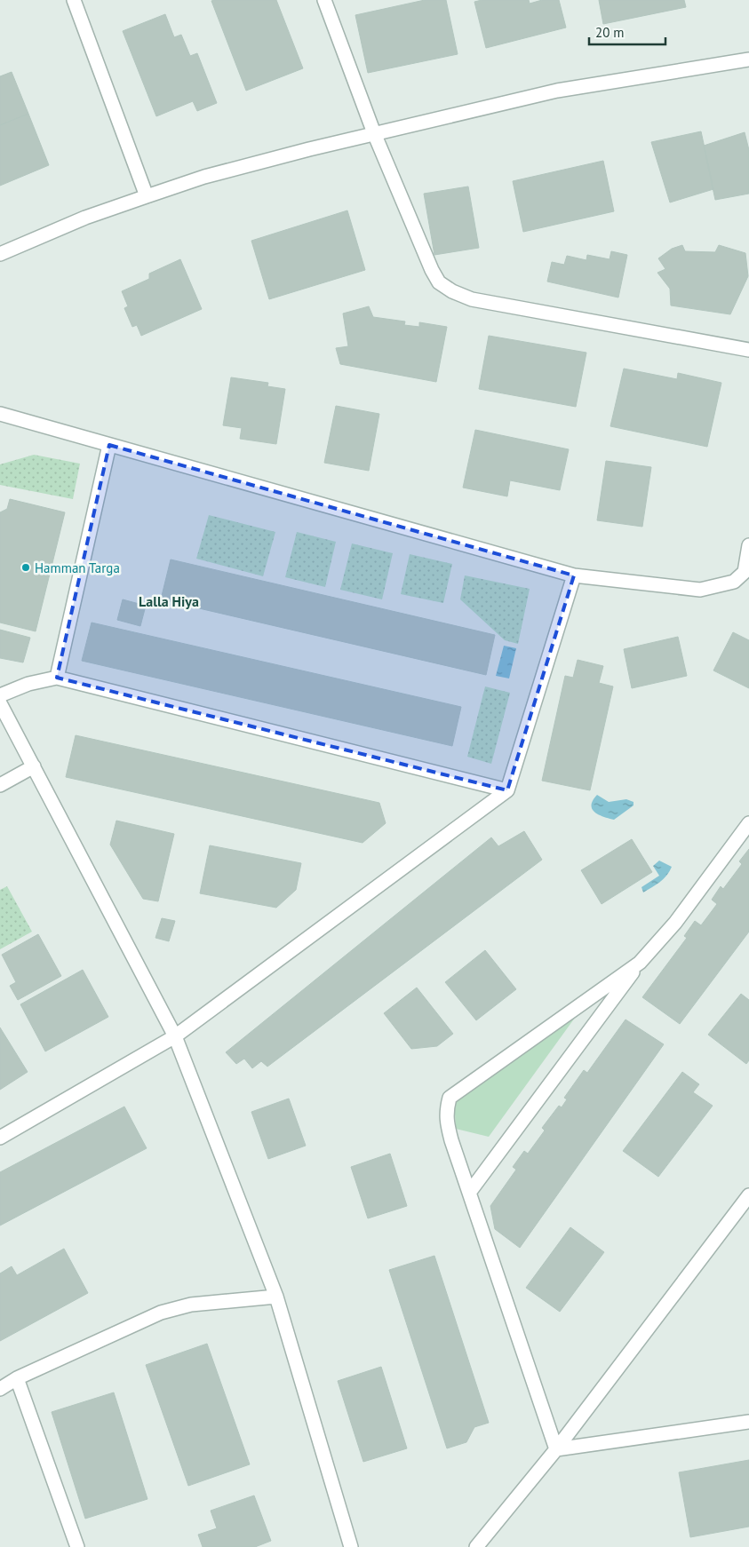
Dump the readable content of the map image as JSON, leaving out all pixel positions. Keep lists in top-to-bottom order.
{
  "districts": ["Lalla Hiya"],
  "places": ["Hamman Targa"],
  "scale_bar": "20 m"
}
